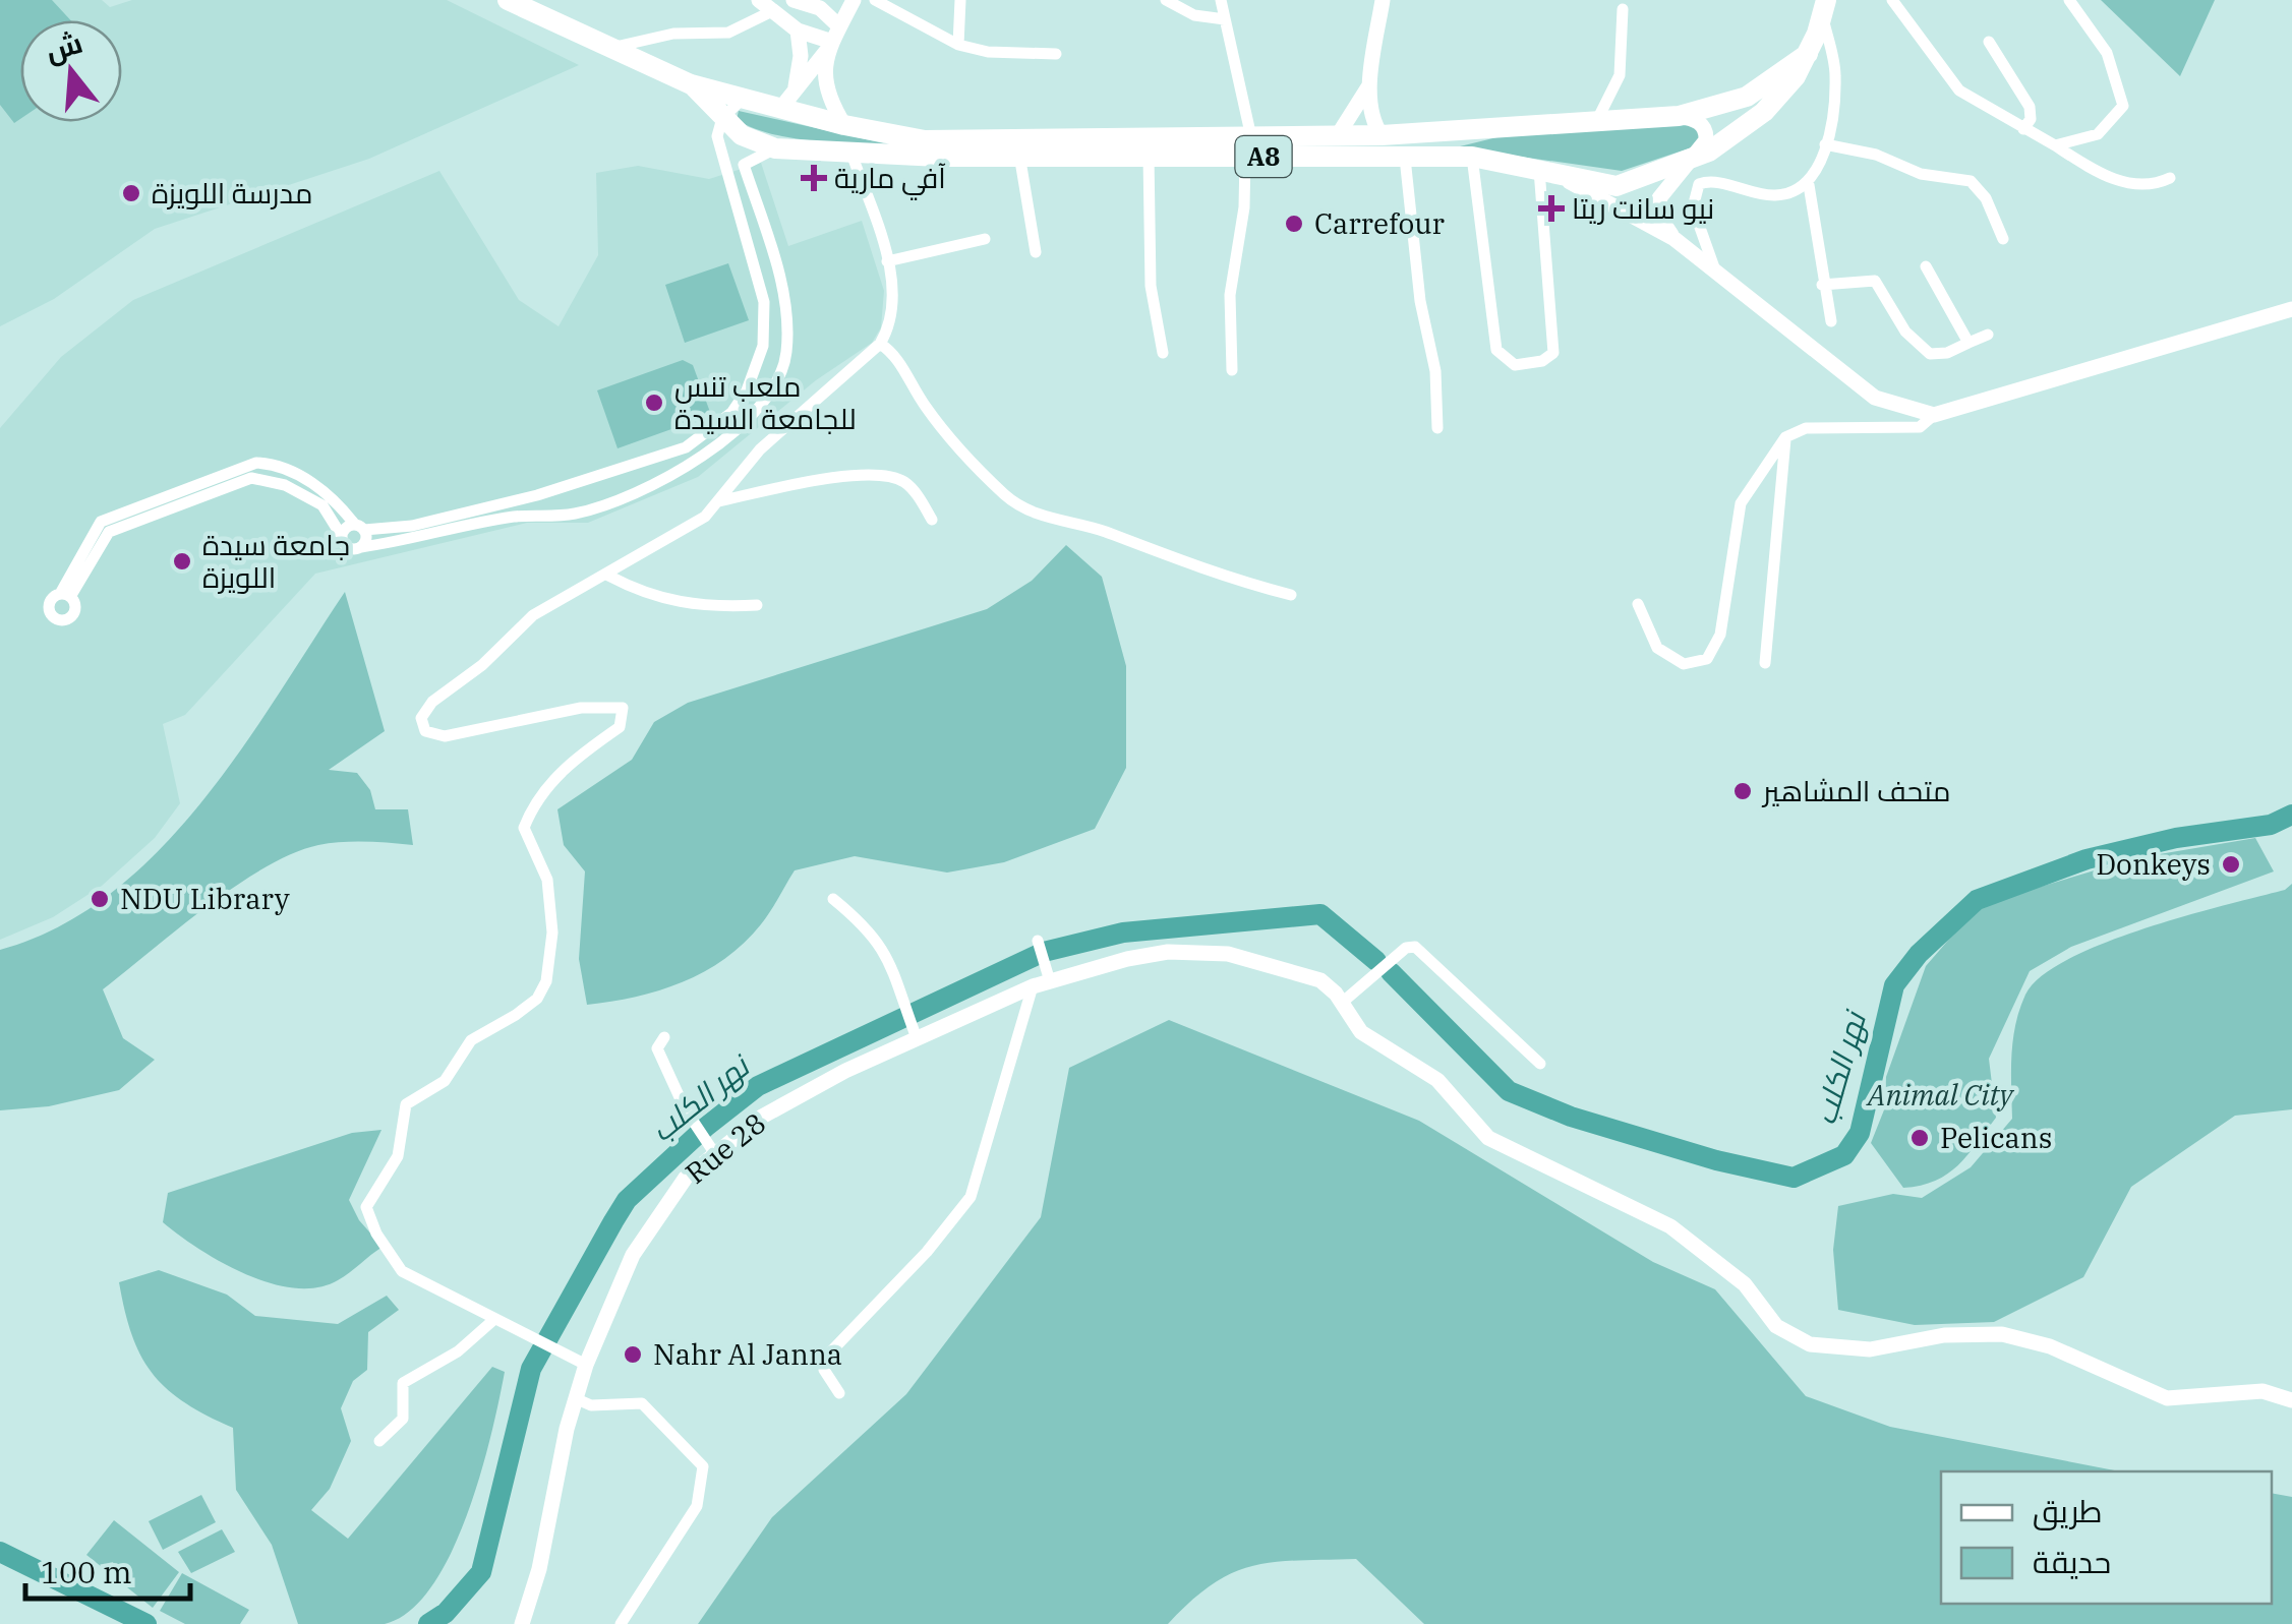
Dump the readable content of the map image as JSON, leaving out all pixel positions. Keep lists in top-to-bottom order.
{
  "streets": {
    "highway": ["A8"],
    "street": ["Rue 28"]
  },
  "water": ["نهر الكلب"],
  "parks": ["Animal City"],
  "places": {
    "health": ["آفي مارية", "نيو سانت ريتا"],
    "other": [
      "مدرسة اللويزة",
      "Carrefour",
      "ملعب تنس للجامعة السيدة",
      "جامعة سيدة اللويزة",
      "متحف المشاهير",
      "Donkeys",
      "NDU Library",
      "Pelicans",
      "Nahr Al Janna"
    ]
  },
  "legend": ["طريق", "حديقة"],
  "scale_bar": "100 m",
  "north": "top"
}
